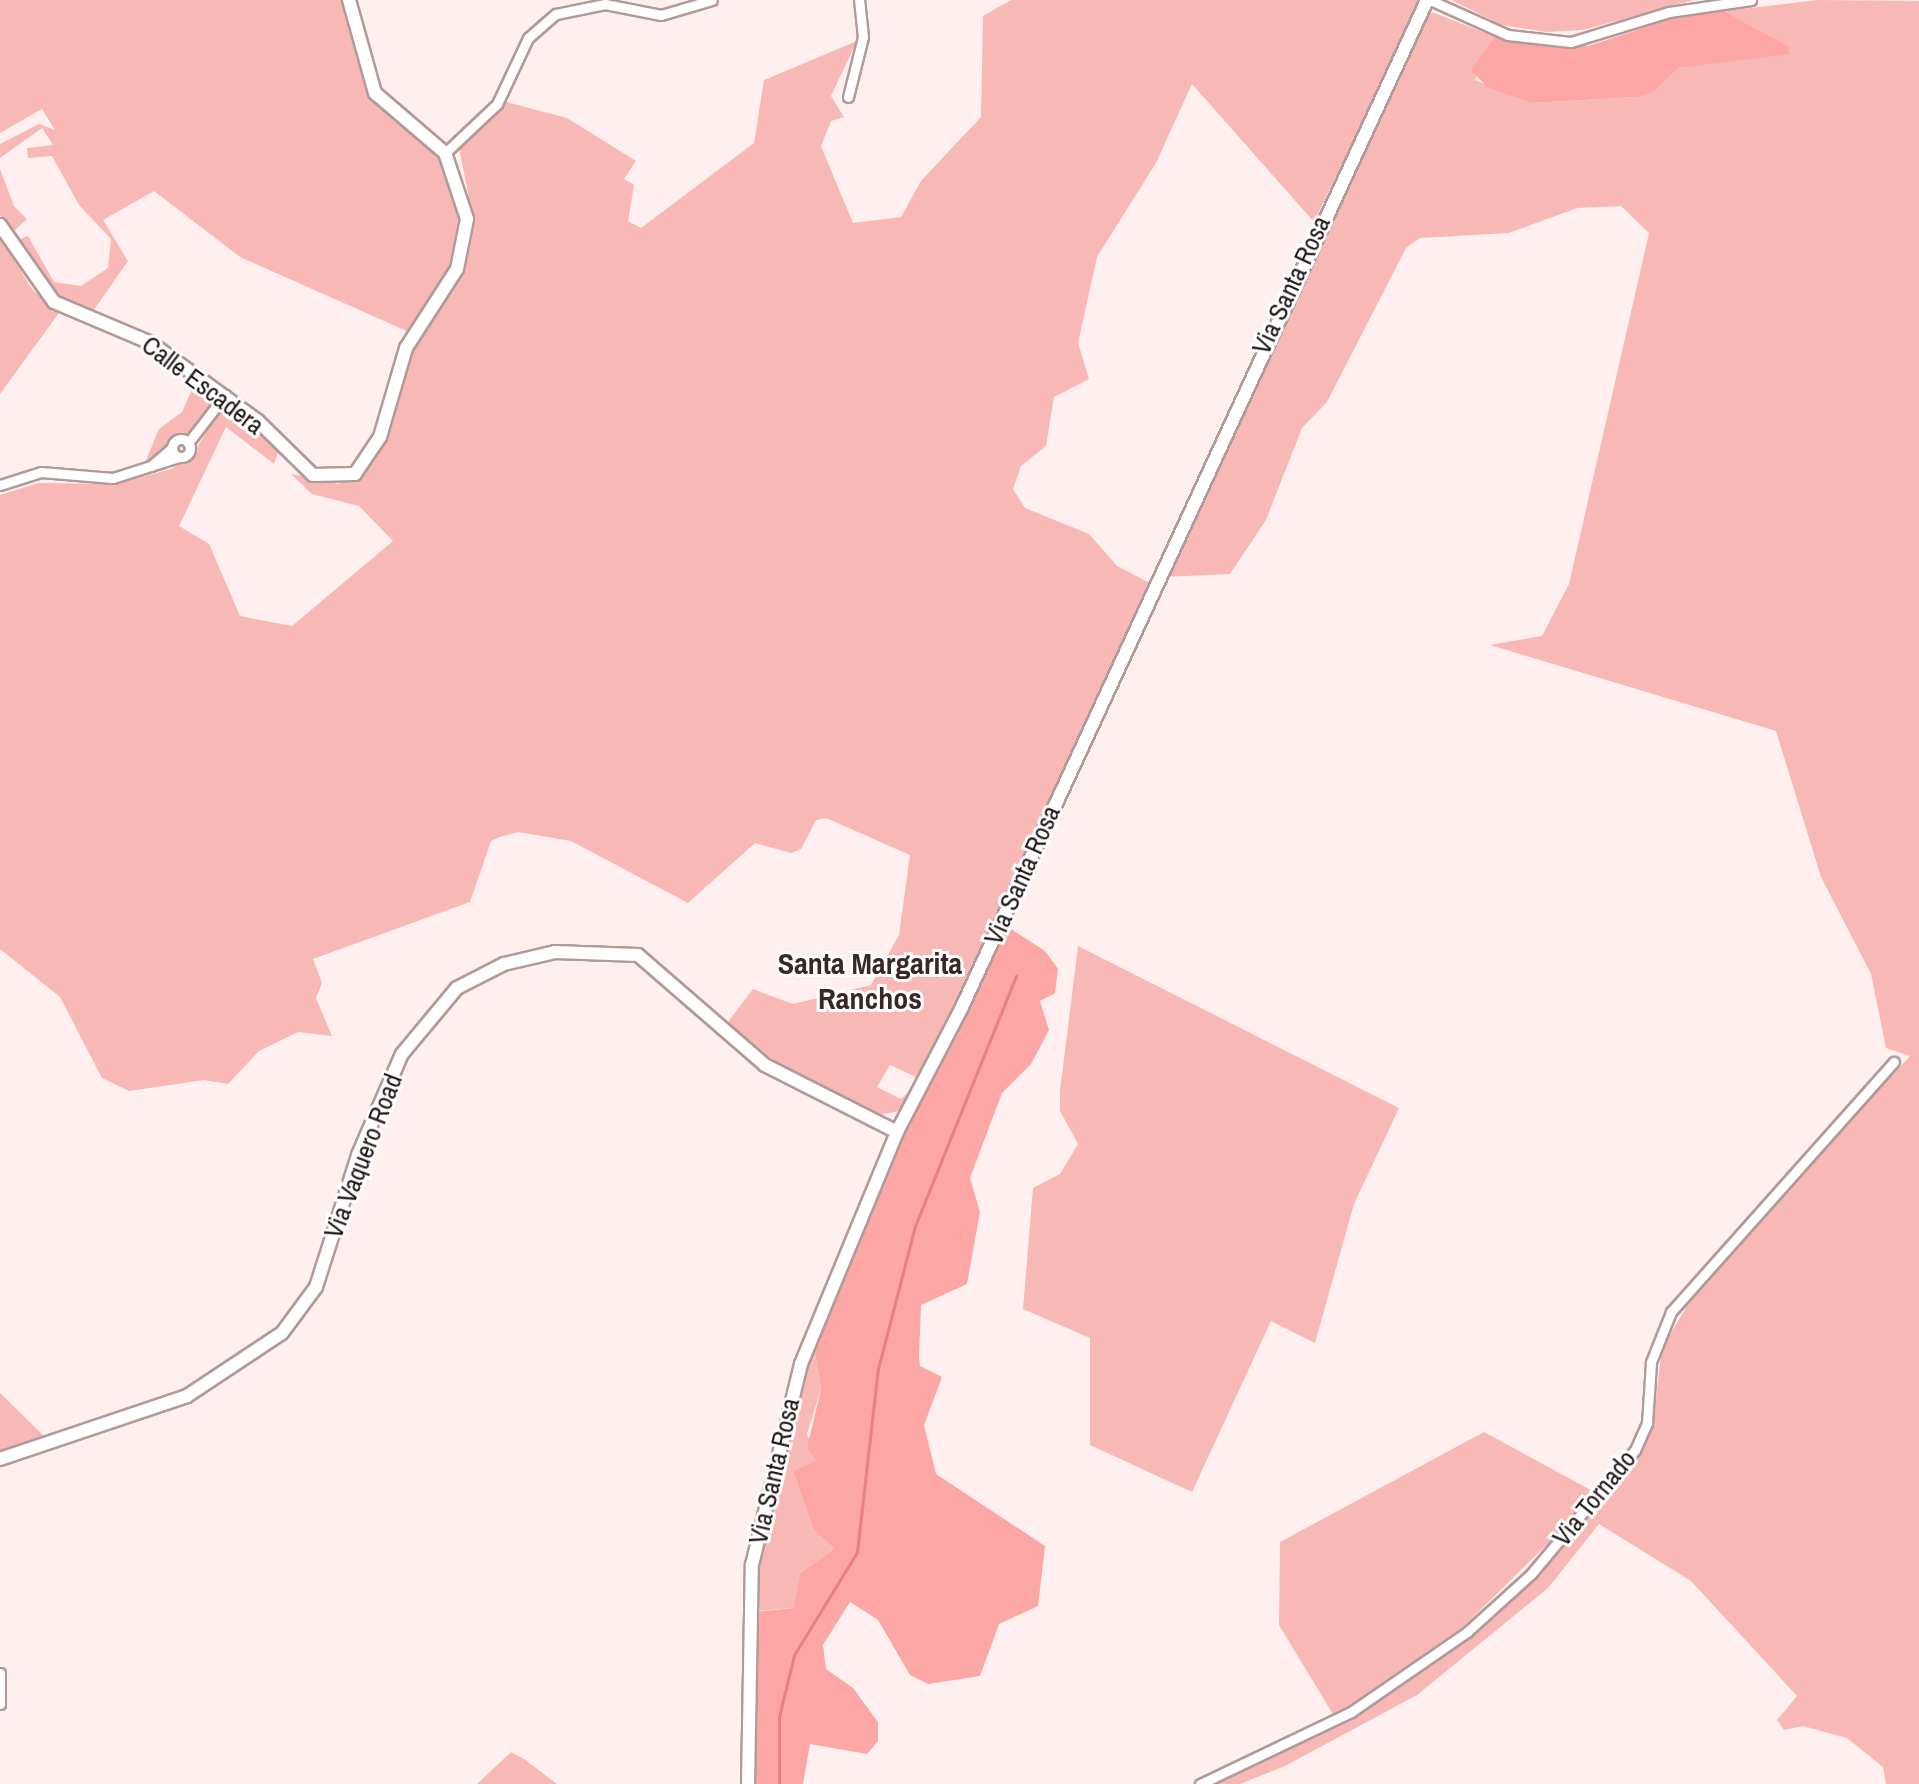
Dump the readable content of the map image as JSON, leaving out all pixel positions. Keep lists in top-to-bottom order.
{
  "streets": {
    "street": [
      "Via Santa Rosa",
      "Calle Escadera",
      "Via Vaquero Road",
      "Via Tornado"
    ]
  },
  "crossings": [
    ["Via Santa Rosa", "Via Vaquero Road"]
  ],
  "districts": ["Santa Margarita Ranchos"]
}
